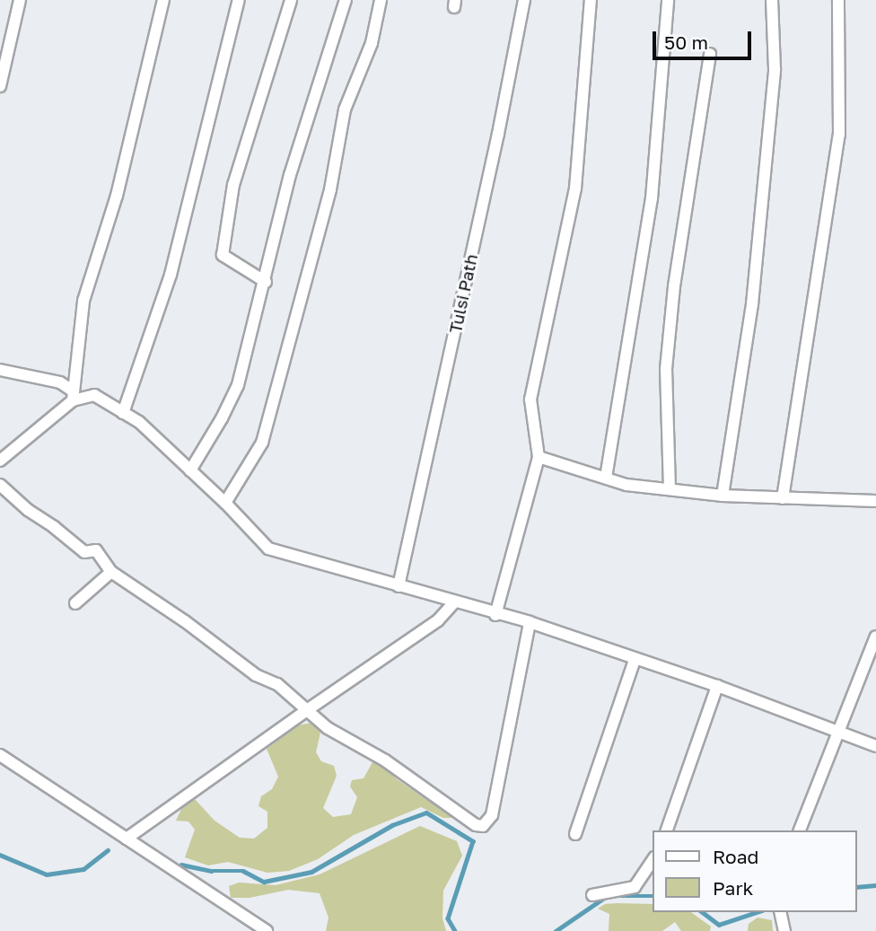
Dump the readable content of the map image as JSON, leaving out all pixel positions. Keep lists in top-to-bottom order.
{
  "streets": {
    "street": ["Tulsi Path"]
  },
  "legend": ["Road", "Park"],
  "scale_bar": "50 m"
}
